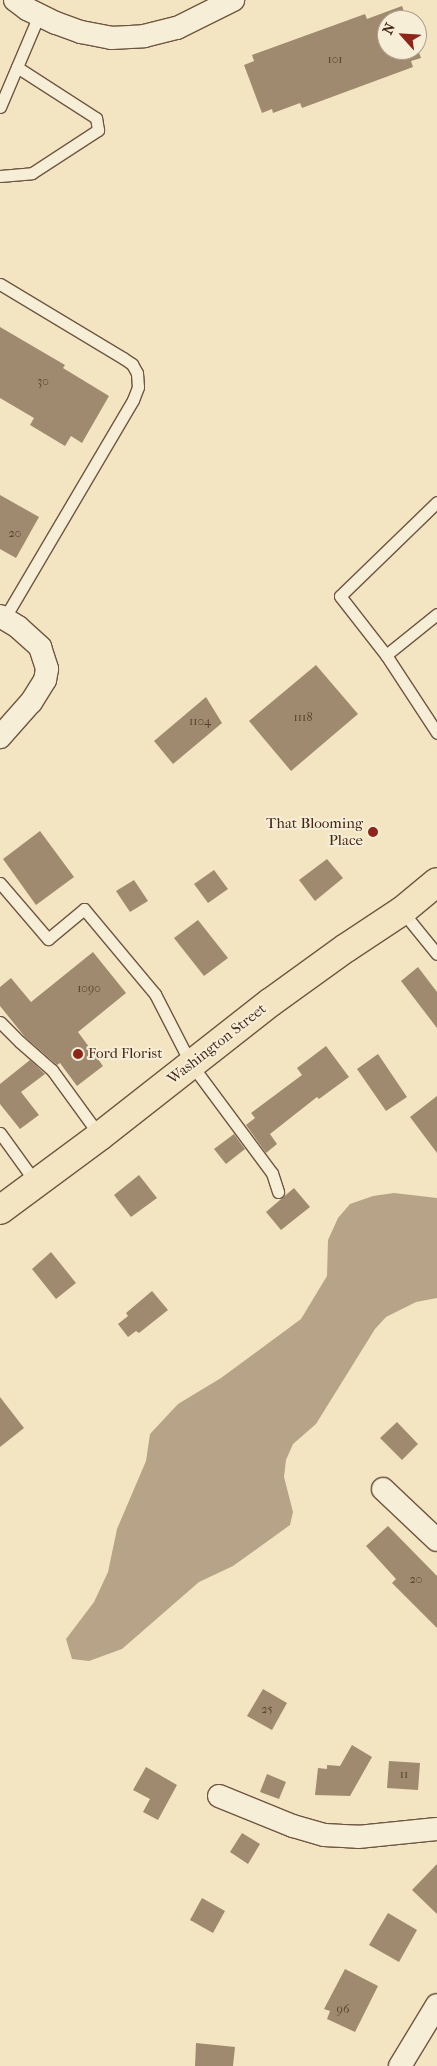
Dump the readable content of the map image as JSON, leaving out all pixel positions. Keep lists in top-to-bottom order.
{
  "streets": {
    "main road": ["Washington Street"]
  },
  "places": ["That Blooming Place", "Ford Florist"],
  "house_numbers": [
    "101",
    "30",
    "20",
    "1118",
    "1104",
    "1090",
    "20",
    "25",
    "11",
    "96"
  ],
  "north": "top left"
}
